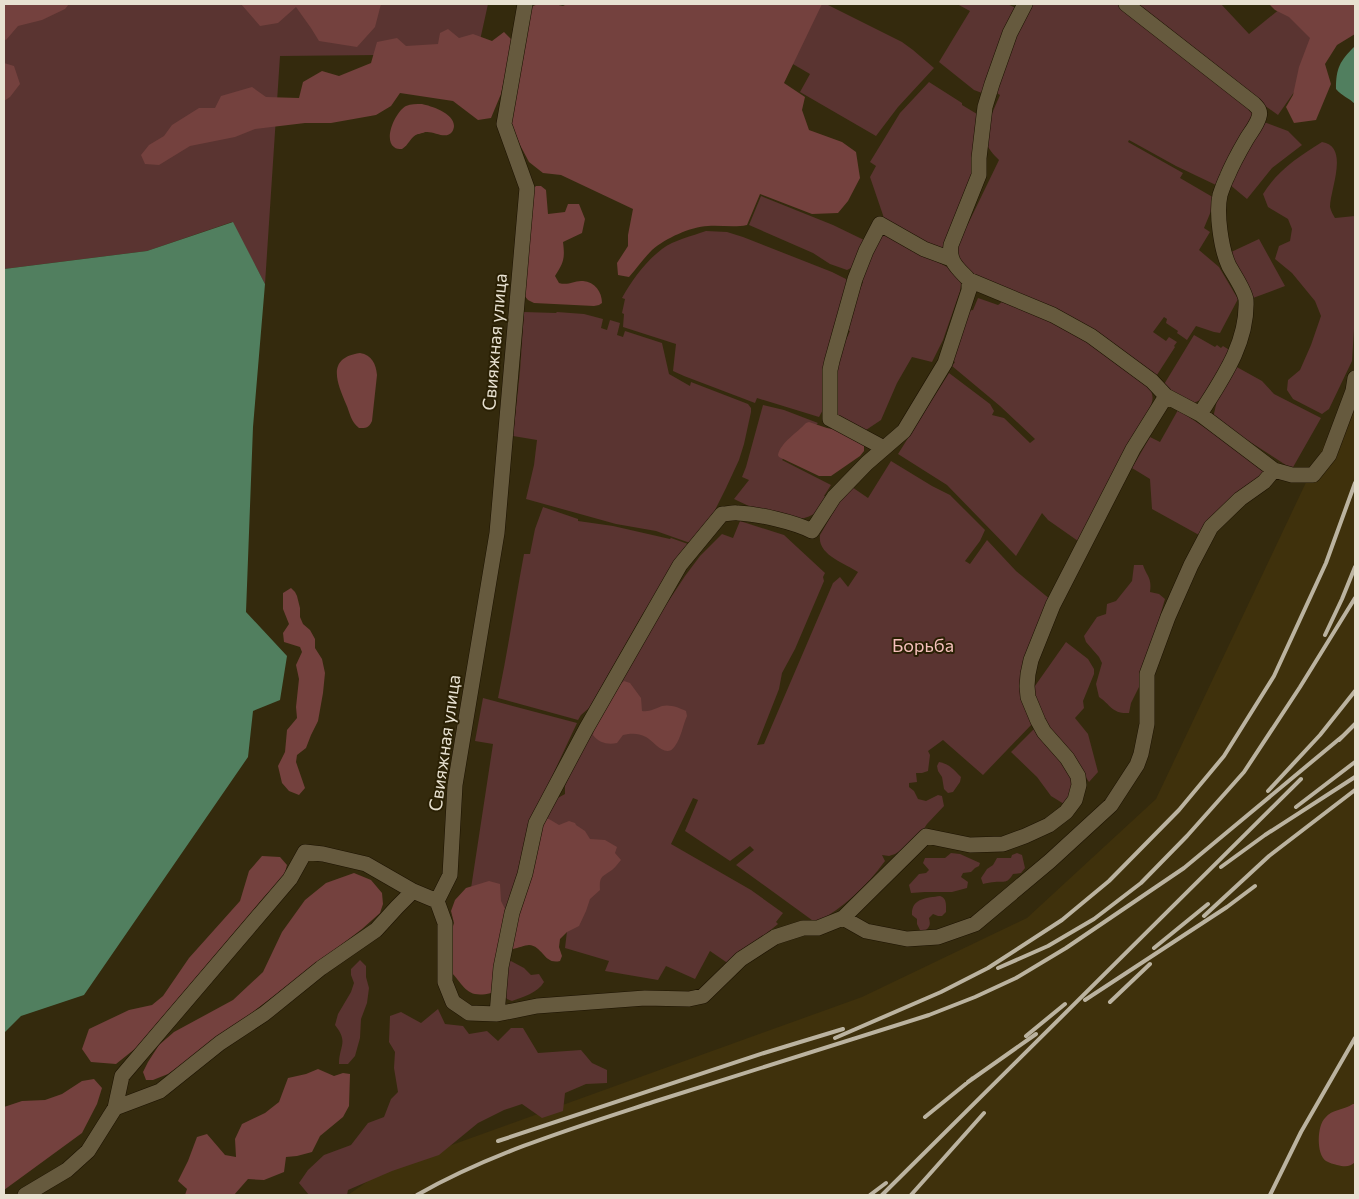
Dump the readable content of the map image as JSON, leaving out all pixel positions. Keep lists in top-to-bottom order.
{
  "streets": {
    "street": ["Свияжная улица"]
  },
  "parks": ["Борьба"]
}
